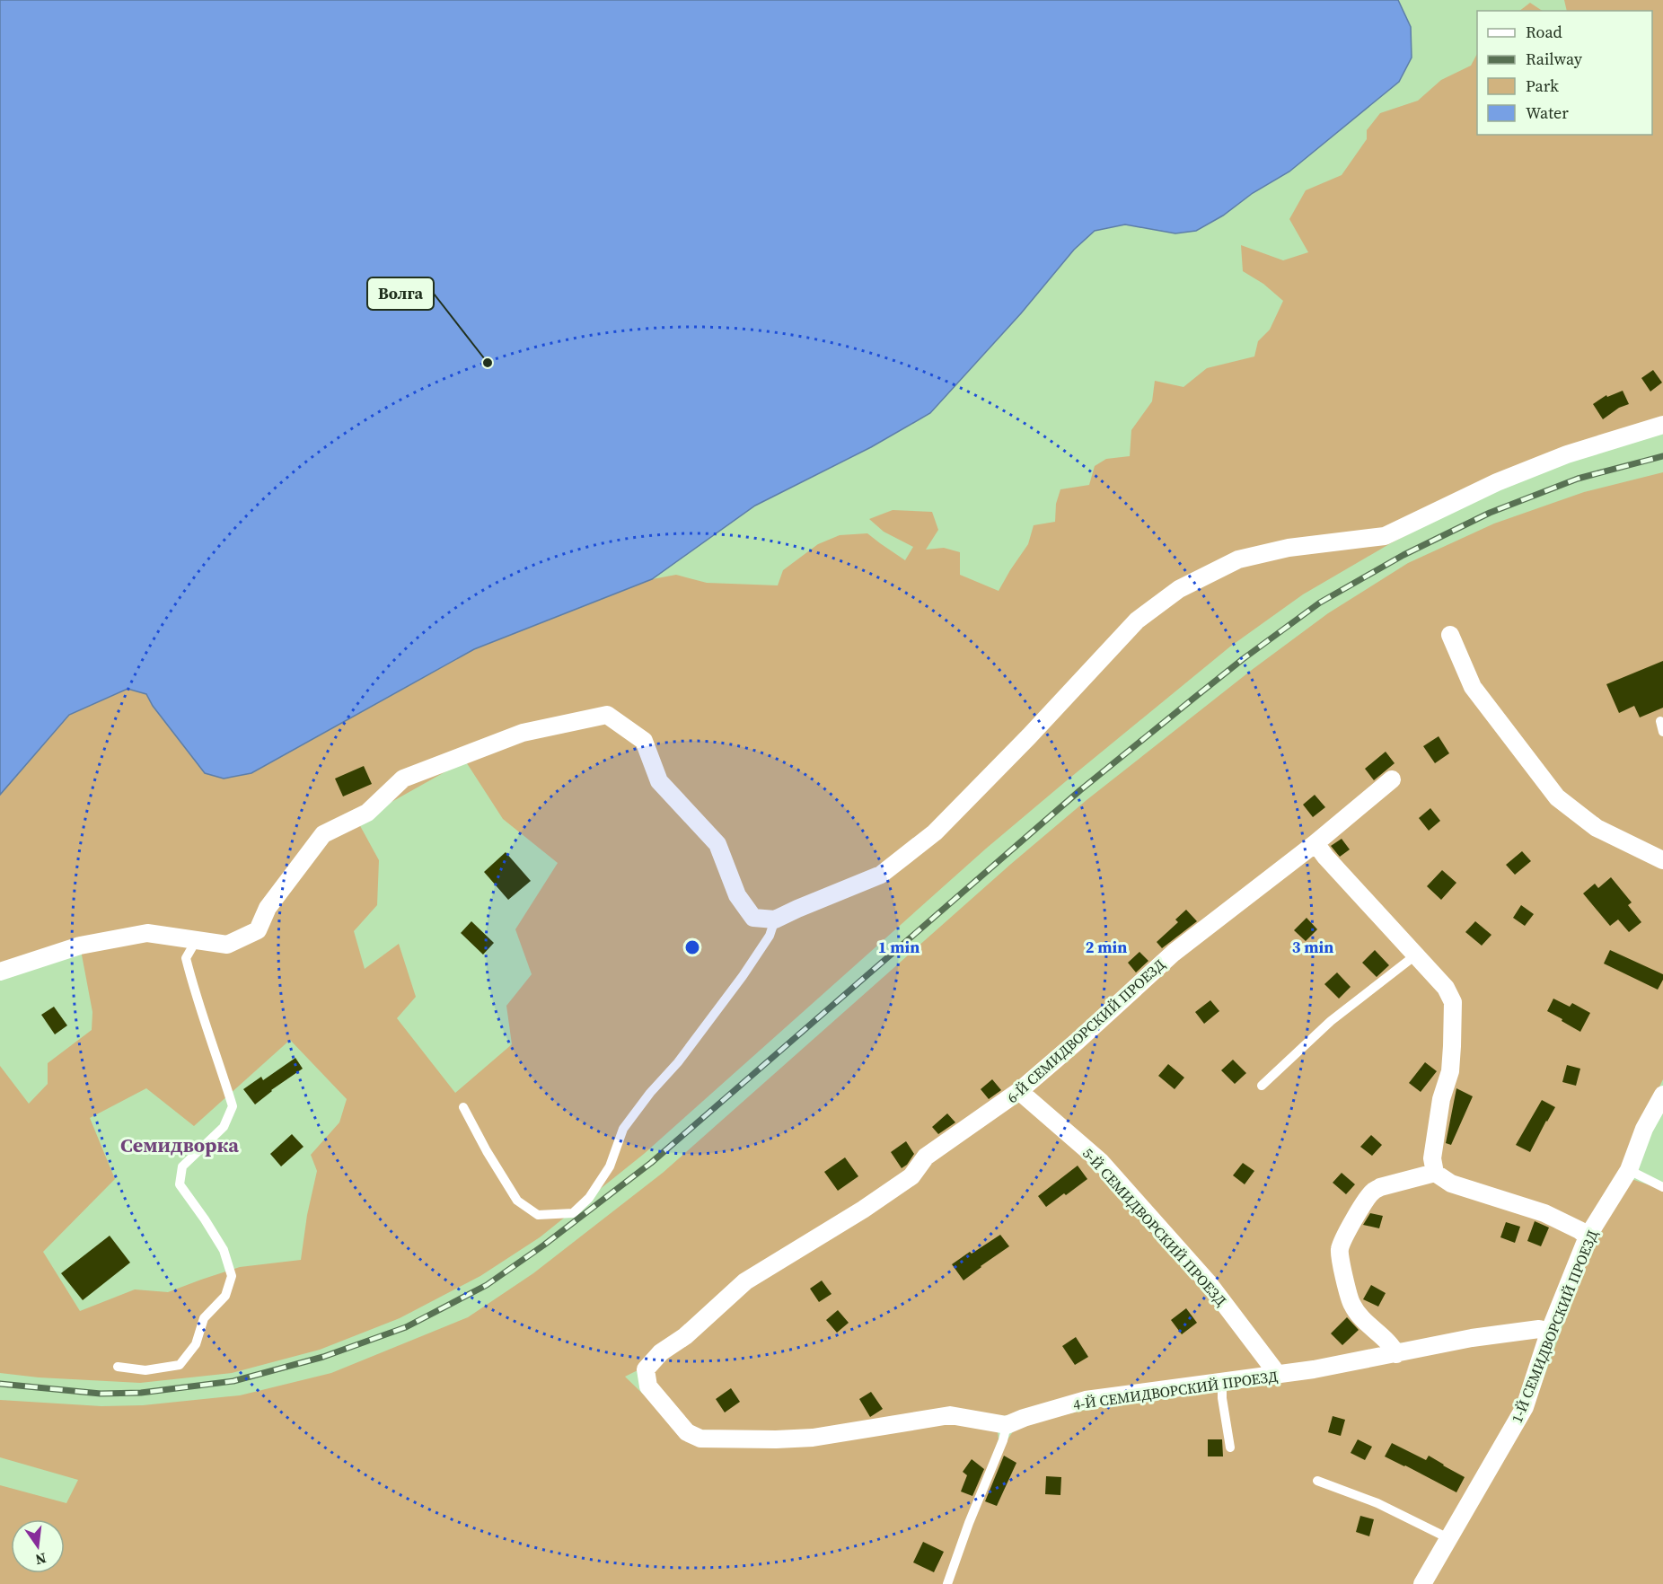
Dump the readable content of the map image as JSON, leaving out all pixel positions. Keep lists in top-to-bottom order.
{
  "streets": {
    "street": [
      "6-Й СЕМИДВОРСКИЙ ПРОЕЗД",
      "5-Й СЕМИДВОРСКИЙ ПРОЕЗД",
      "1-Й СЕМИДВОРСКИЙ ПРОЕЗД",
      "4-Й СЕМИДВОРСКИЙ ПРОЕЗД"
    ]
  },
  "crossings": [
    ["6-Й СЕМИДВОРСКИЙ ПРОЕЗД", "5-Й СЕМИДВОРСКИЙ ПРОЕЗД"],
    ["6-Й СЕМИДВОРСКИЙ ПРОЕЗД", "4-Й СЕМИДВОРСКИЙ ПРОЕЗД"],
    ["5-Й СЕМИДВОРСКИЙ ПРОЕЗД", "4-Й СЕМИДВОРСКИЙ ПРОЕЗД"],
    ["1-Й СЕМИДВОРСКИЙ ПРОЕЗД", "4-Й СЕМИДВОРСКИЙ ПРОЕЗД"]
  ],
  "districts": ["Семидворка"],
  "places": ["Волга"],
  "legend": [
    "Road",
    "Railway",
    "Park",
    "Water"
  ],
  "north": "bottom",
  "rings": ["1 min", "2 min", "3 min"]
}
